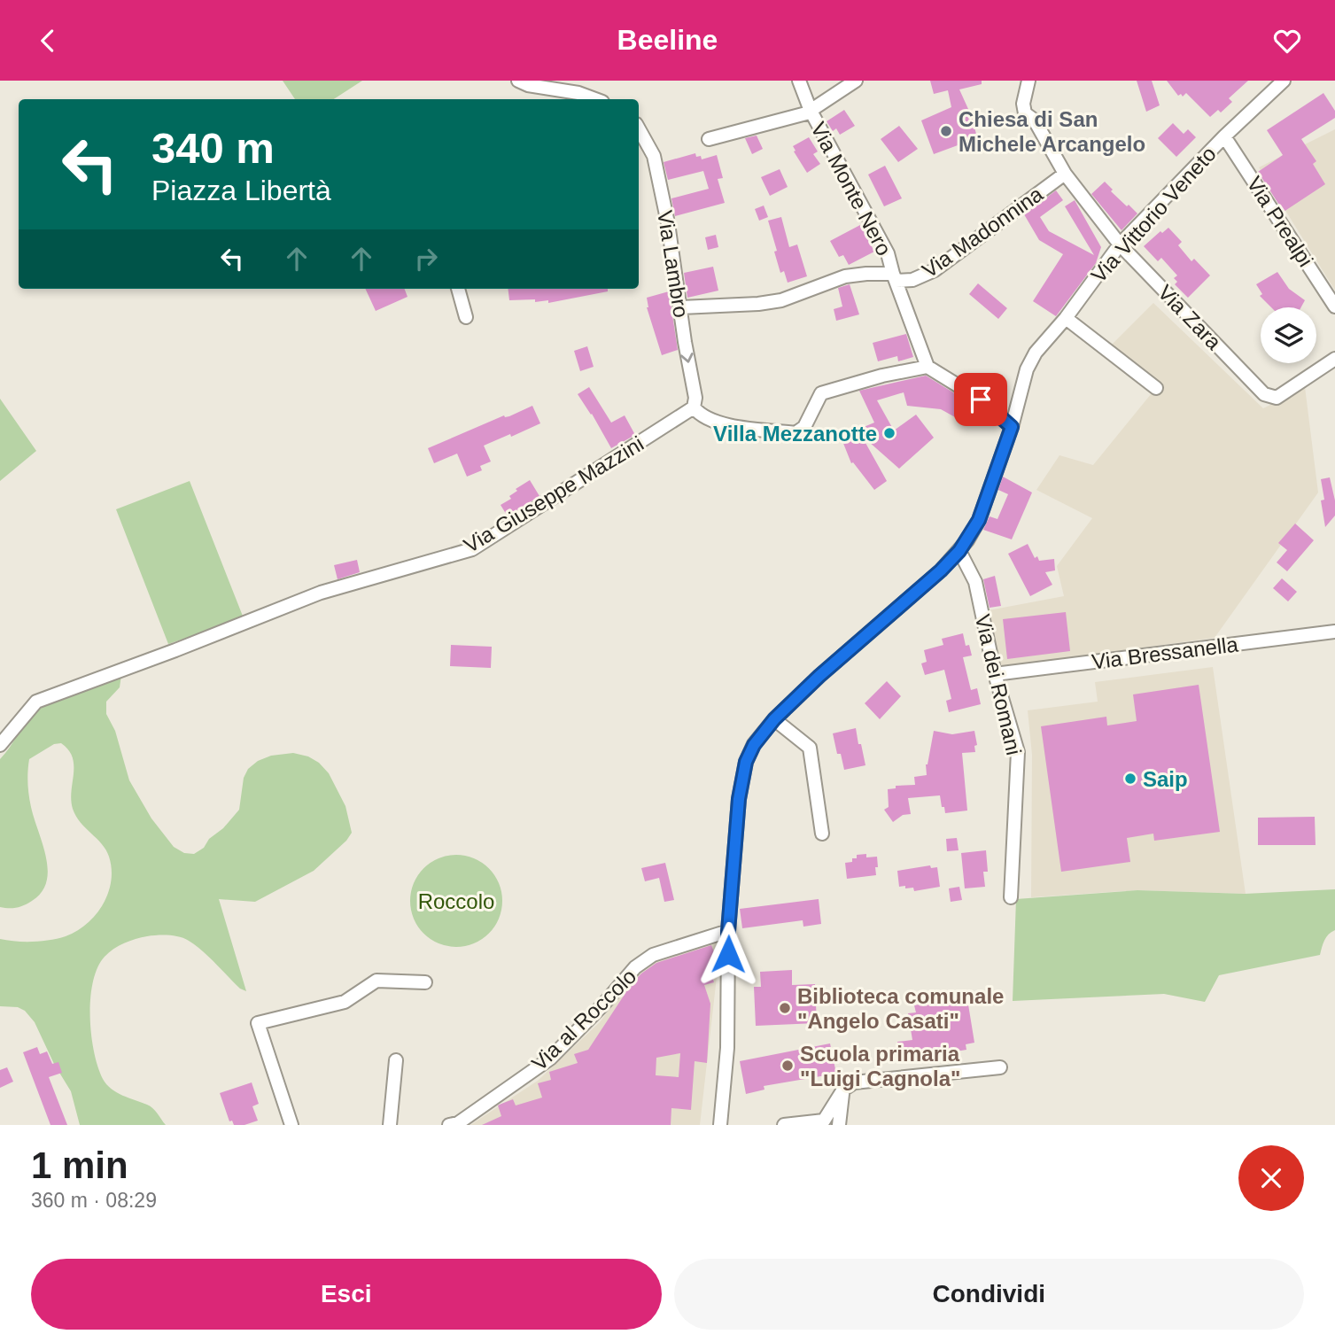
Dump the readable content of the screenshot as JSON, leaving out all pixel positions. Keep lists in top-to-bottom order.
{
  "streets": {
    "street": [
      "Via Monte Nero",
      "Via Vittorio Veneto",
      "Via Prealpi",
      "Via Madonnina",
      "Via Lambro",
      "Via Zara",
      "Via Giuseppe Mazzini",
      "Via Bressanella",
      "Via dei Romani",
      "Via al Roccolo"
    ]
  },
  "crossings": [
    ["Via Monte Nero", "Via Madonnina"],
    ["Via Vittorio Veneto", "Via Prealpi"],
    ["Via Vittorio Veneto", "Via Zara"],
    ["Via Vittorio Veneto", "Via dei Romani"],
    ["Via Vittorio Veneto", "Via al Roccolo"],
    ["Via Madonnina", "Via Lambro"],
    ["Via Madonnina", "Via Zara"],
    ["Via Lambro", "Via Giuseppe Mazzini"],
    ["Via Bressanella", "Via dei Romani"]
  ],
  "one_way": ["Via Lambro"],
  "parks": ["Roccolo"],
  "places": [
    "Chiesa di San Michele Arcangelo",
    "Villa Mezzanotte",
    "Saip",
    "Biblioteca comunale \"Angelo Casati\"",
    "Scuola primaria \"Luigi Cagnola\""
  ],
  "page": {
    "header": "Beeline",
    "turn": ["340 m", "Piazza Libertà"],
    "heading": ["1 min", "360 m · 08:29"],
    "buttons": ["Esci", "Condividi"]
  }
}
